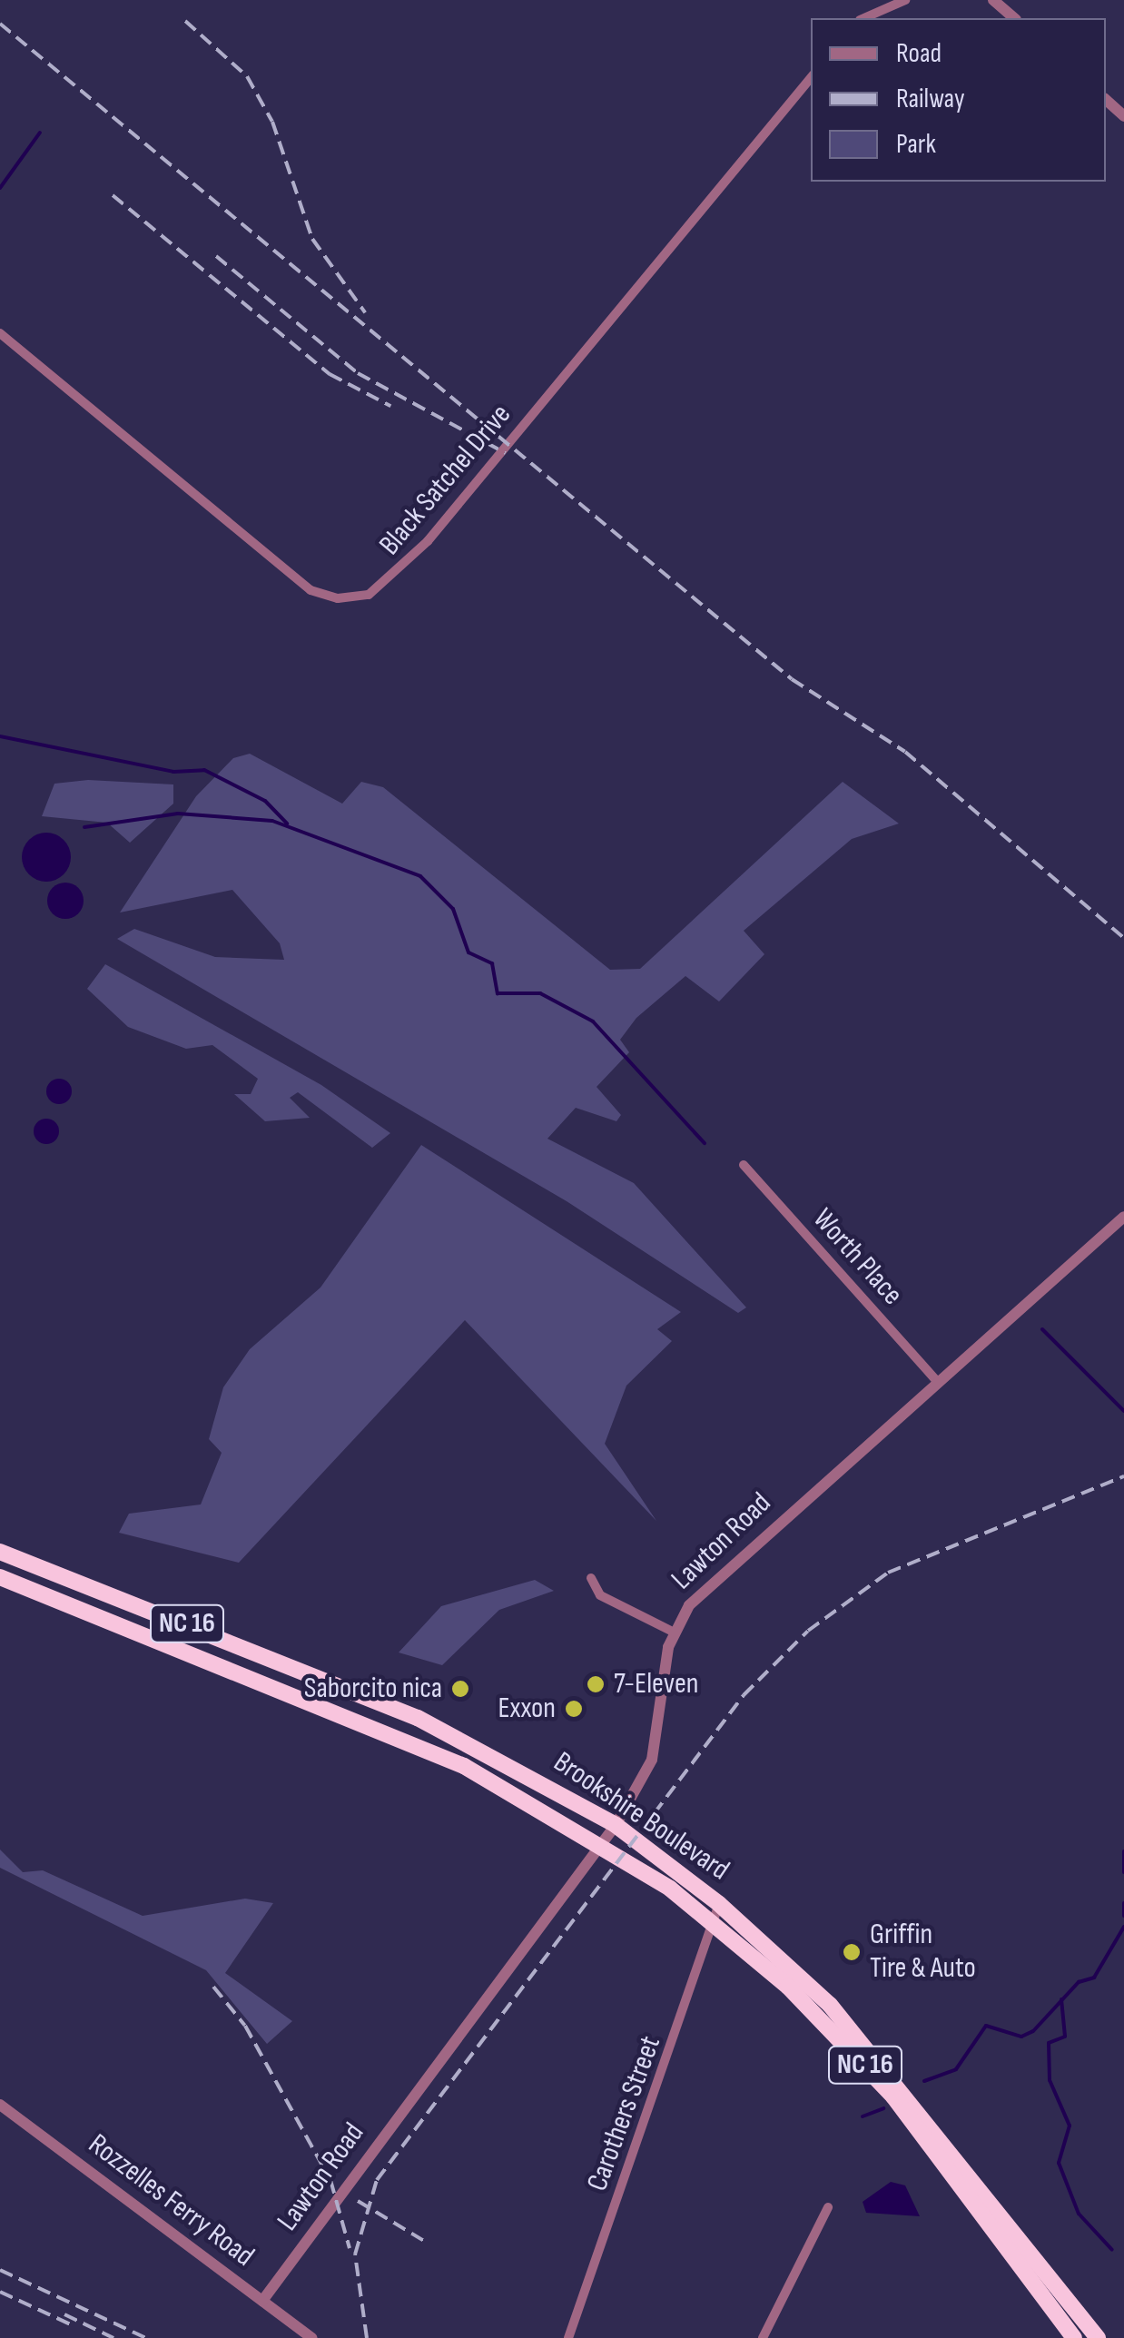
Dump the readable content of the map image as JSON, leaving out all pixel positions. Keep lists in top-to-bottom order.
{
  "streets": {
    "highway": ["NC 16", "Brookshire Boulevard"],
    "street": [
      "Black Satchel Drive",
      "Worth Place",
      "Lawton Road",
      "Carothers Street",
      "Rozzelles Ferry Road"
    ]
  },
  "crossings": [
    ["Worth Place", "Lawton Road"],
    ["Lawton Road", "Brookshire Boulevard"],
    ["Lawton Road", "Rozzelles Ferry Road"],
    ["Brookshire Boulevard", "Carothers Street"]
  ],
  "places": [
    "7-Eleven",
    "Saborcito nica",
    "Exxon",
    "Griffin Tire & Auto"
  ],
  "legend": ["Road", "Railway", "Park"]
}
